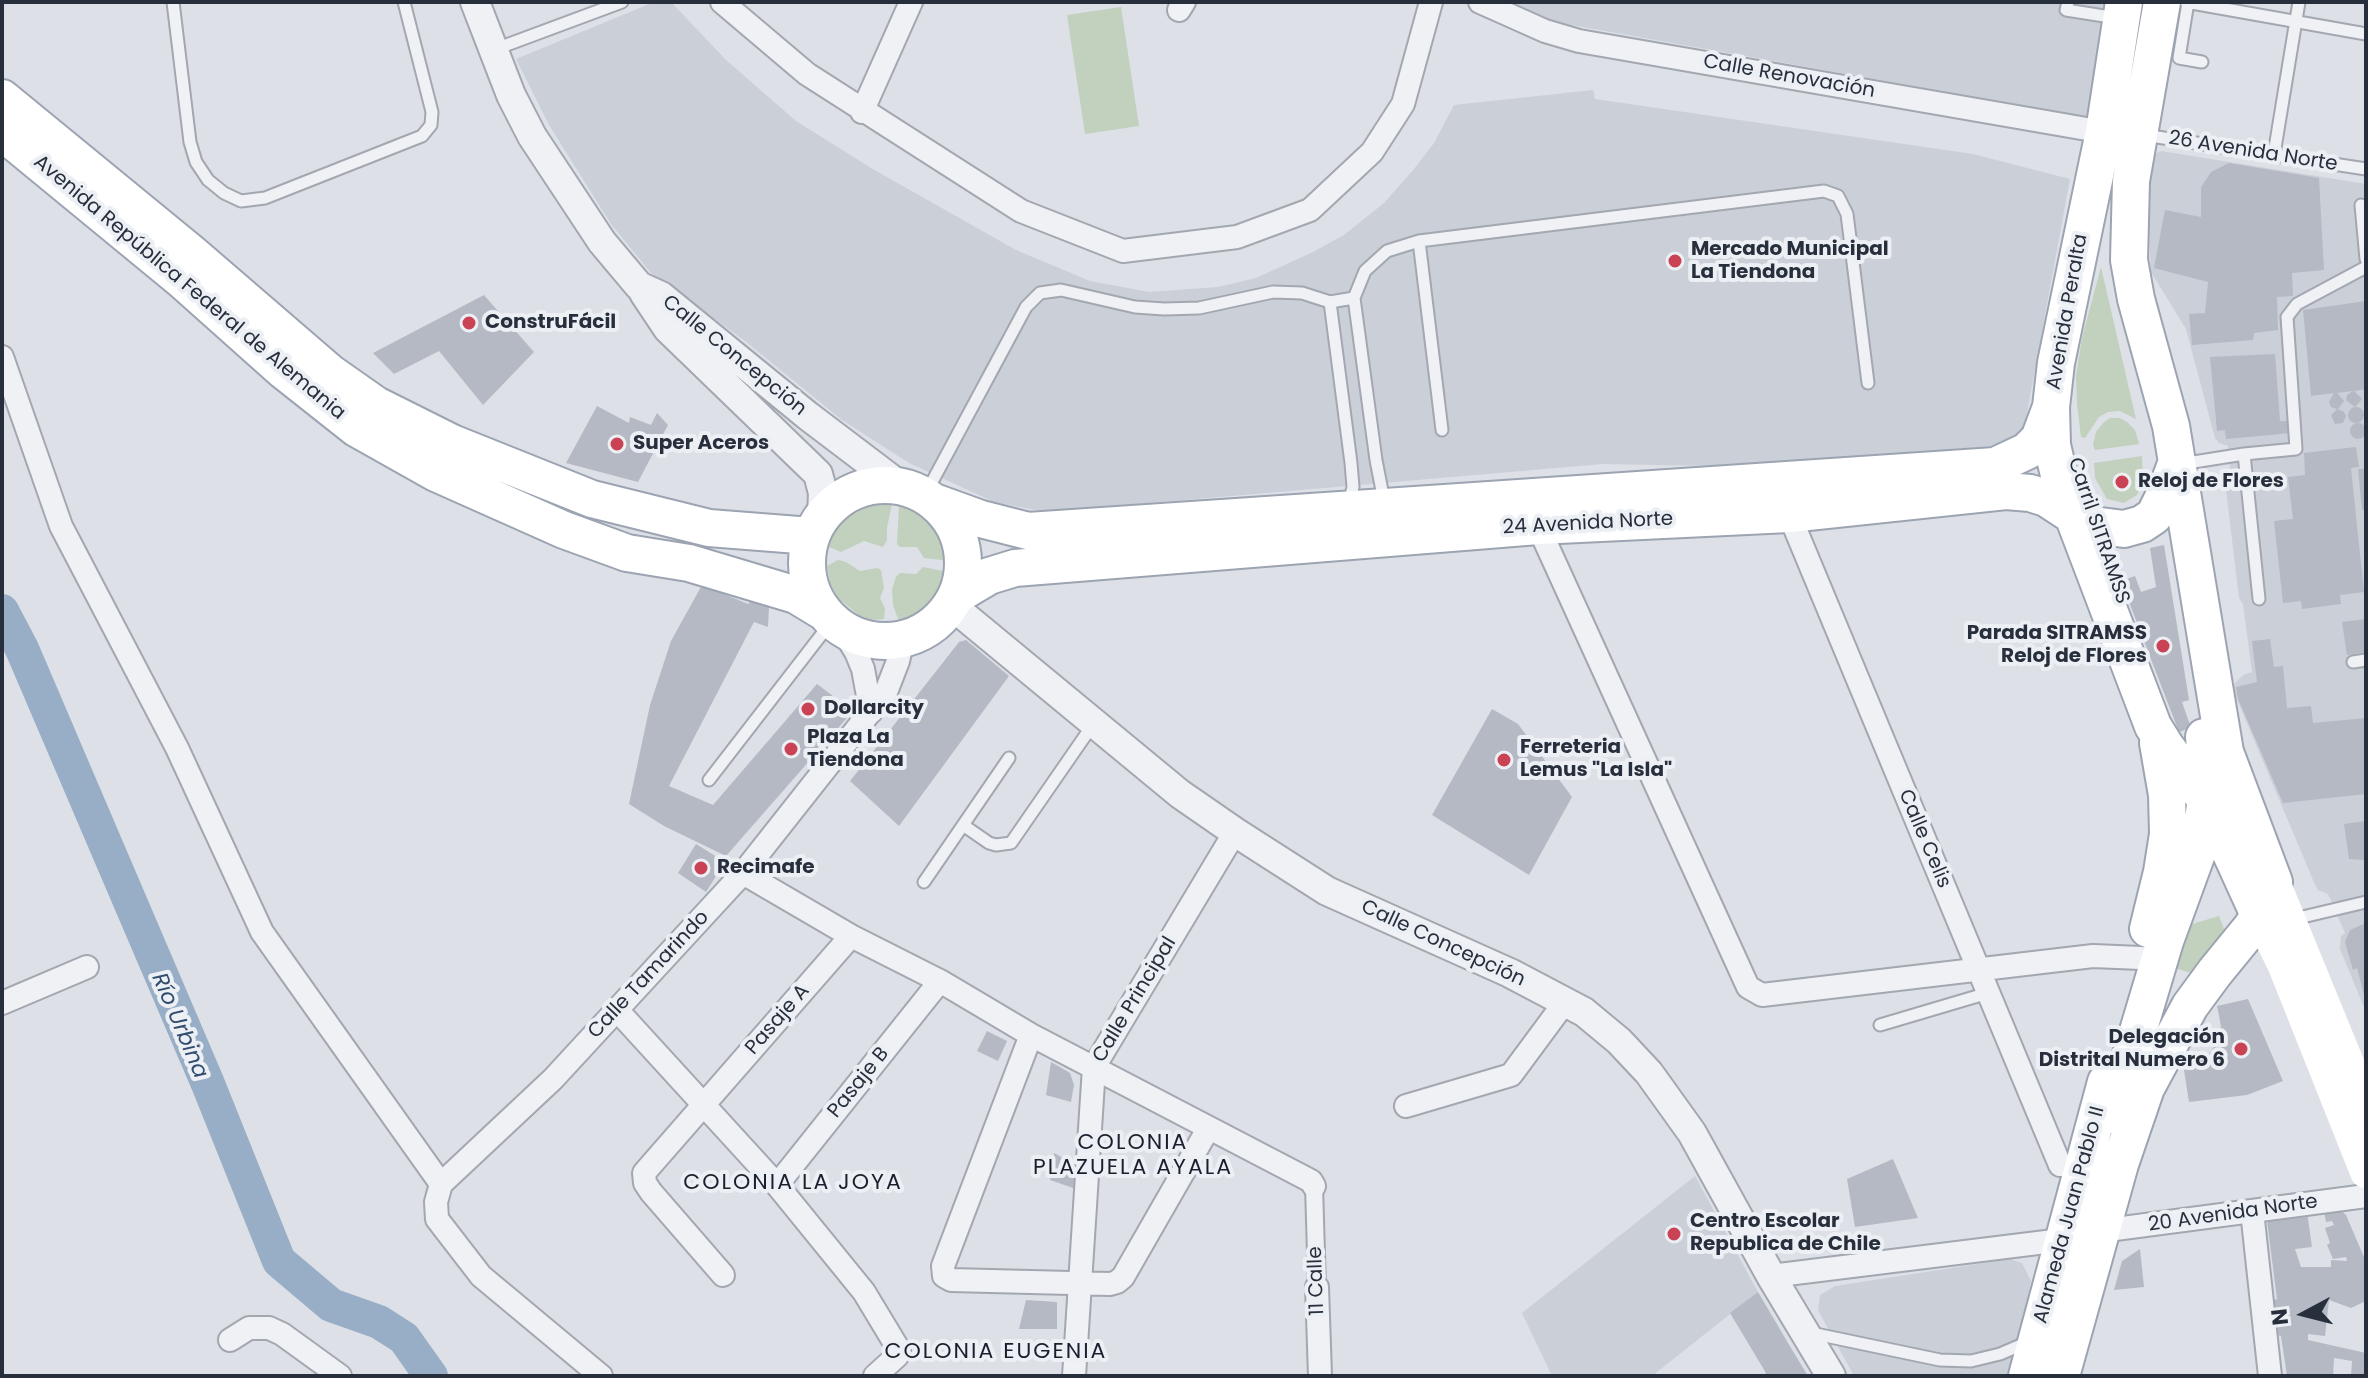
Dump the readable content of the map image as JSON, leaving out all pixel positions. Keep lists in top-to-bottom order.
{
  "streets": {
    "main road": [
      "Avenida República Federal de Alemania",
      "Avenida Peralta",
      "24 Avenida Norte",
      "Carril SITRAMSS",
      "Alameda Juan Pablo II"
    ],
    "street": [
      "Calle Renovación",
      "Calle Concepción",
      "Calle Celis",
      "Calle Tamarindo",
      "Calle Principal",
      "Pasaje A",
      "Pasaje B",
      "20 Avenida Norte",
      "11 Calle"
    ],
    "lane": ["26 Avenida Norte"]
  },
  "crossings": [
    ["Calle Renovación", "26 Avenida Norte"],
    ["Calle Renovación", "Avenida Peralta"],
    ["Calle Renovación", "Carril SITRAMSS"],
    ["26 Avenida Norte", "Avenida Peralta"],
    ["26 Avenida Norte", "Carril SITRAMSS"],
    ["Avenida República Federal de Alemania", "Calle Concepción"],
    ["Avenida República Federal de Alemania", "24 Avenida Norte"],
    ["Avenida República Federal de Alemania", "Calle Tamarindo"],
    ["Avenida Peralta", "24 Avenida Norte"],
    ["Avenida Peralta", "Carril SITRAMSS"],
    ["Avenida Peralta", "Alameda Juan Pablo II"],
    ["Calle Concepción", "24 Avenida Norte"],
    ["Calle Concepción", "Calle Tamarindo"],
    ["Calle Concepción", "Calle Principal"],
    ["24 Avenida Norte", "Carril SITRAMSS"],
    ["24 Avenida Norte", "Calle Celis"],
    ["24 Avenida Norte", "Calle Tamarindo"],
    ["20 Avenida Norte", "Alameda Juan Pablo II"]
  ],
  "districts": ["COLONIA PLAZUELA AYALA", "COLONIA LA JOYA", "COLONIA EUGENIA"],
  "water": ["Río Urbina"],
  "places": [
    "Mercado Municipal La Tiendona",
    "ConstruFácil",
    "Super Aceros",
    "Reloj de Flores",
    "Parada SITRAMSS Reloj de Flores",
    "Dollarcity",
    "Plaza La Tiendona",
    "Ferreteria Lemus \"La Isla\"",
    "Recimafe",
    "Delegación Distrital Numero 6",
    "Centro Escolar Republica de Chile"
  ],
  "north": "left"
}
